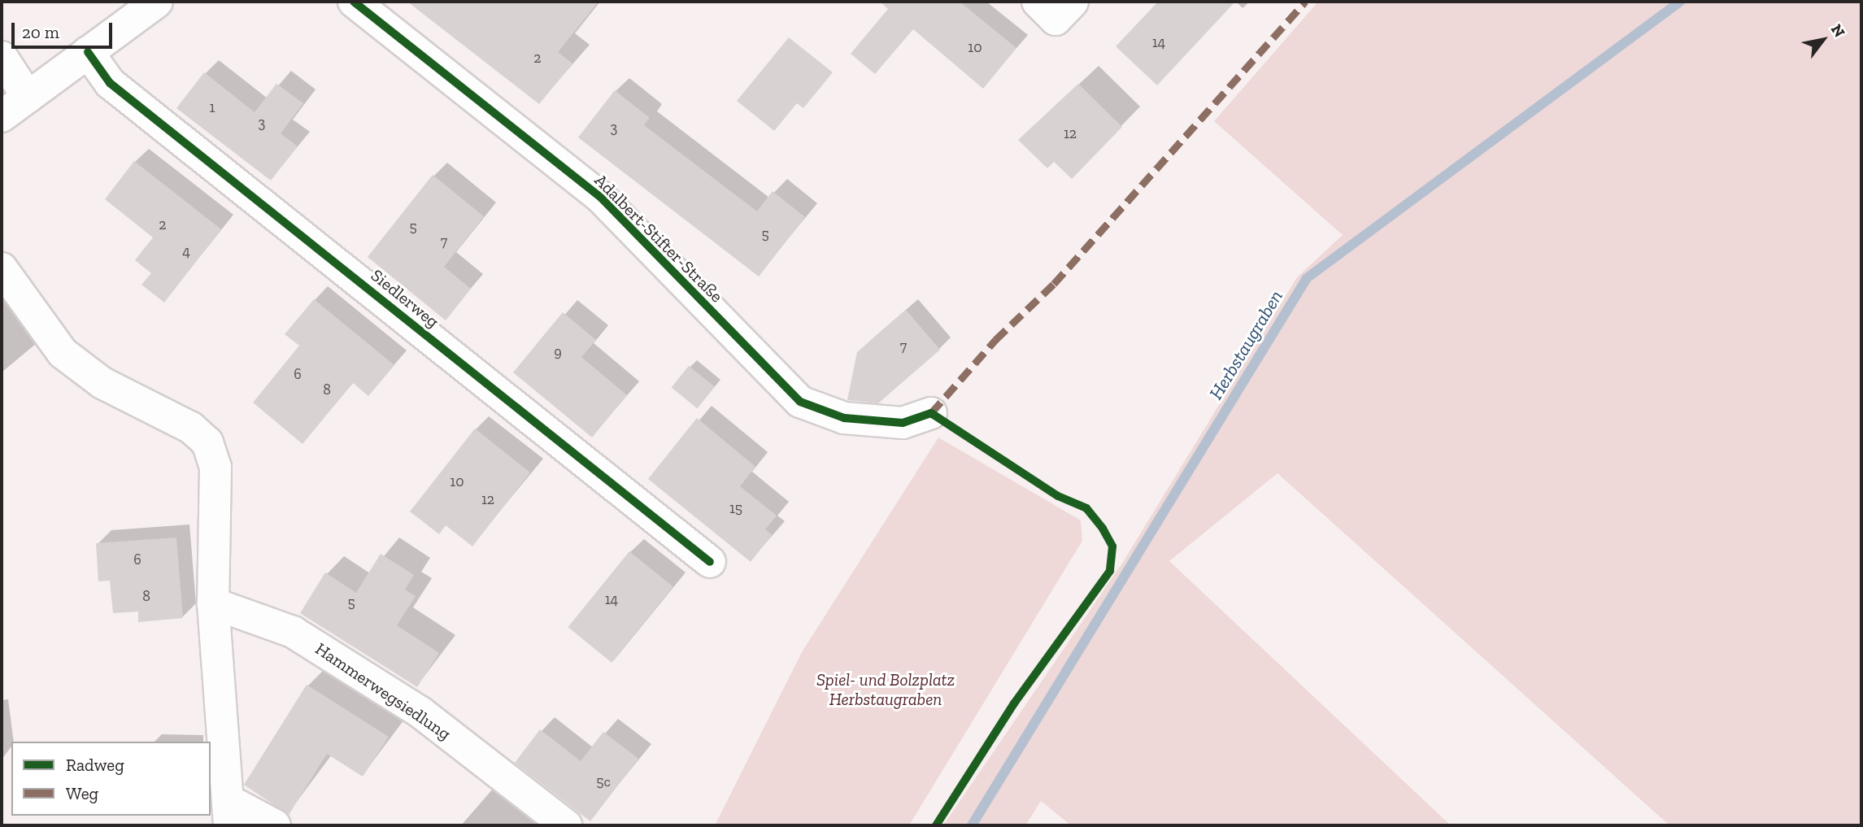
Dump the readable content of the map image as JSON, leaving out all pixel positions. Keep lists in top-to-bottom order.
{
  "streets": {
    "street": ["Adalbert-Stifter-Straße", "Siedlerweg", "Hammerwegsiedlung"]
  },
  "water": ["Herbstaugraben"],
  "parks": ["Spiel- und Bolzplatz Herbstaugraben"],
  "house_numbers": [
    "14",
    "10",
    "2",
    "1",
    "3",
    "3",
    "12",
    "2",
    "5",
    "5",
    "7",
    "4",
    "7",
    "9",
    "6",
    "8",
    "10",
    "12",
    "15",
    "6",
    "8",
    "14",
    "5",
    "5c"
  ],
  "legend": ["Radweg", "Weg"],
  "scale_bar": "20 m",
  "north": "top right"
}
